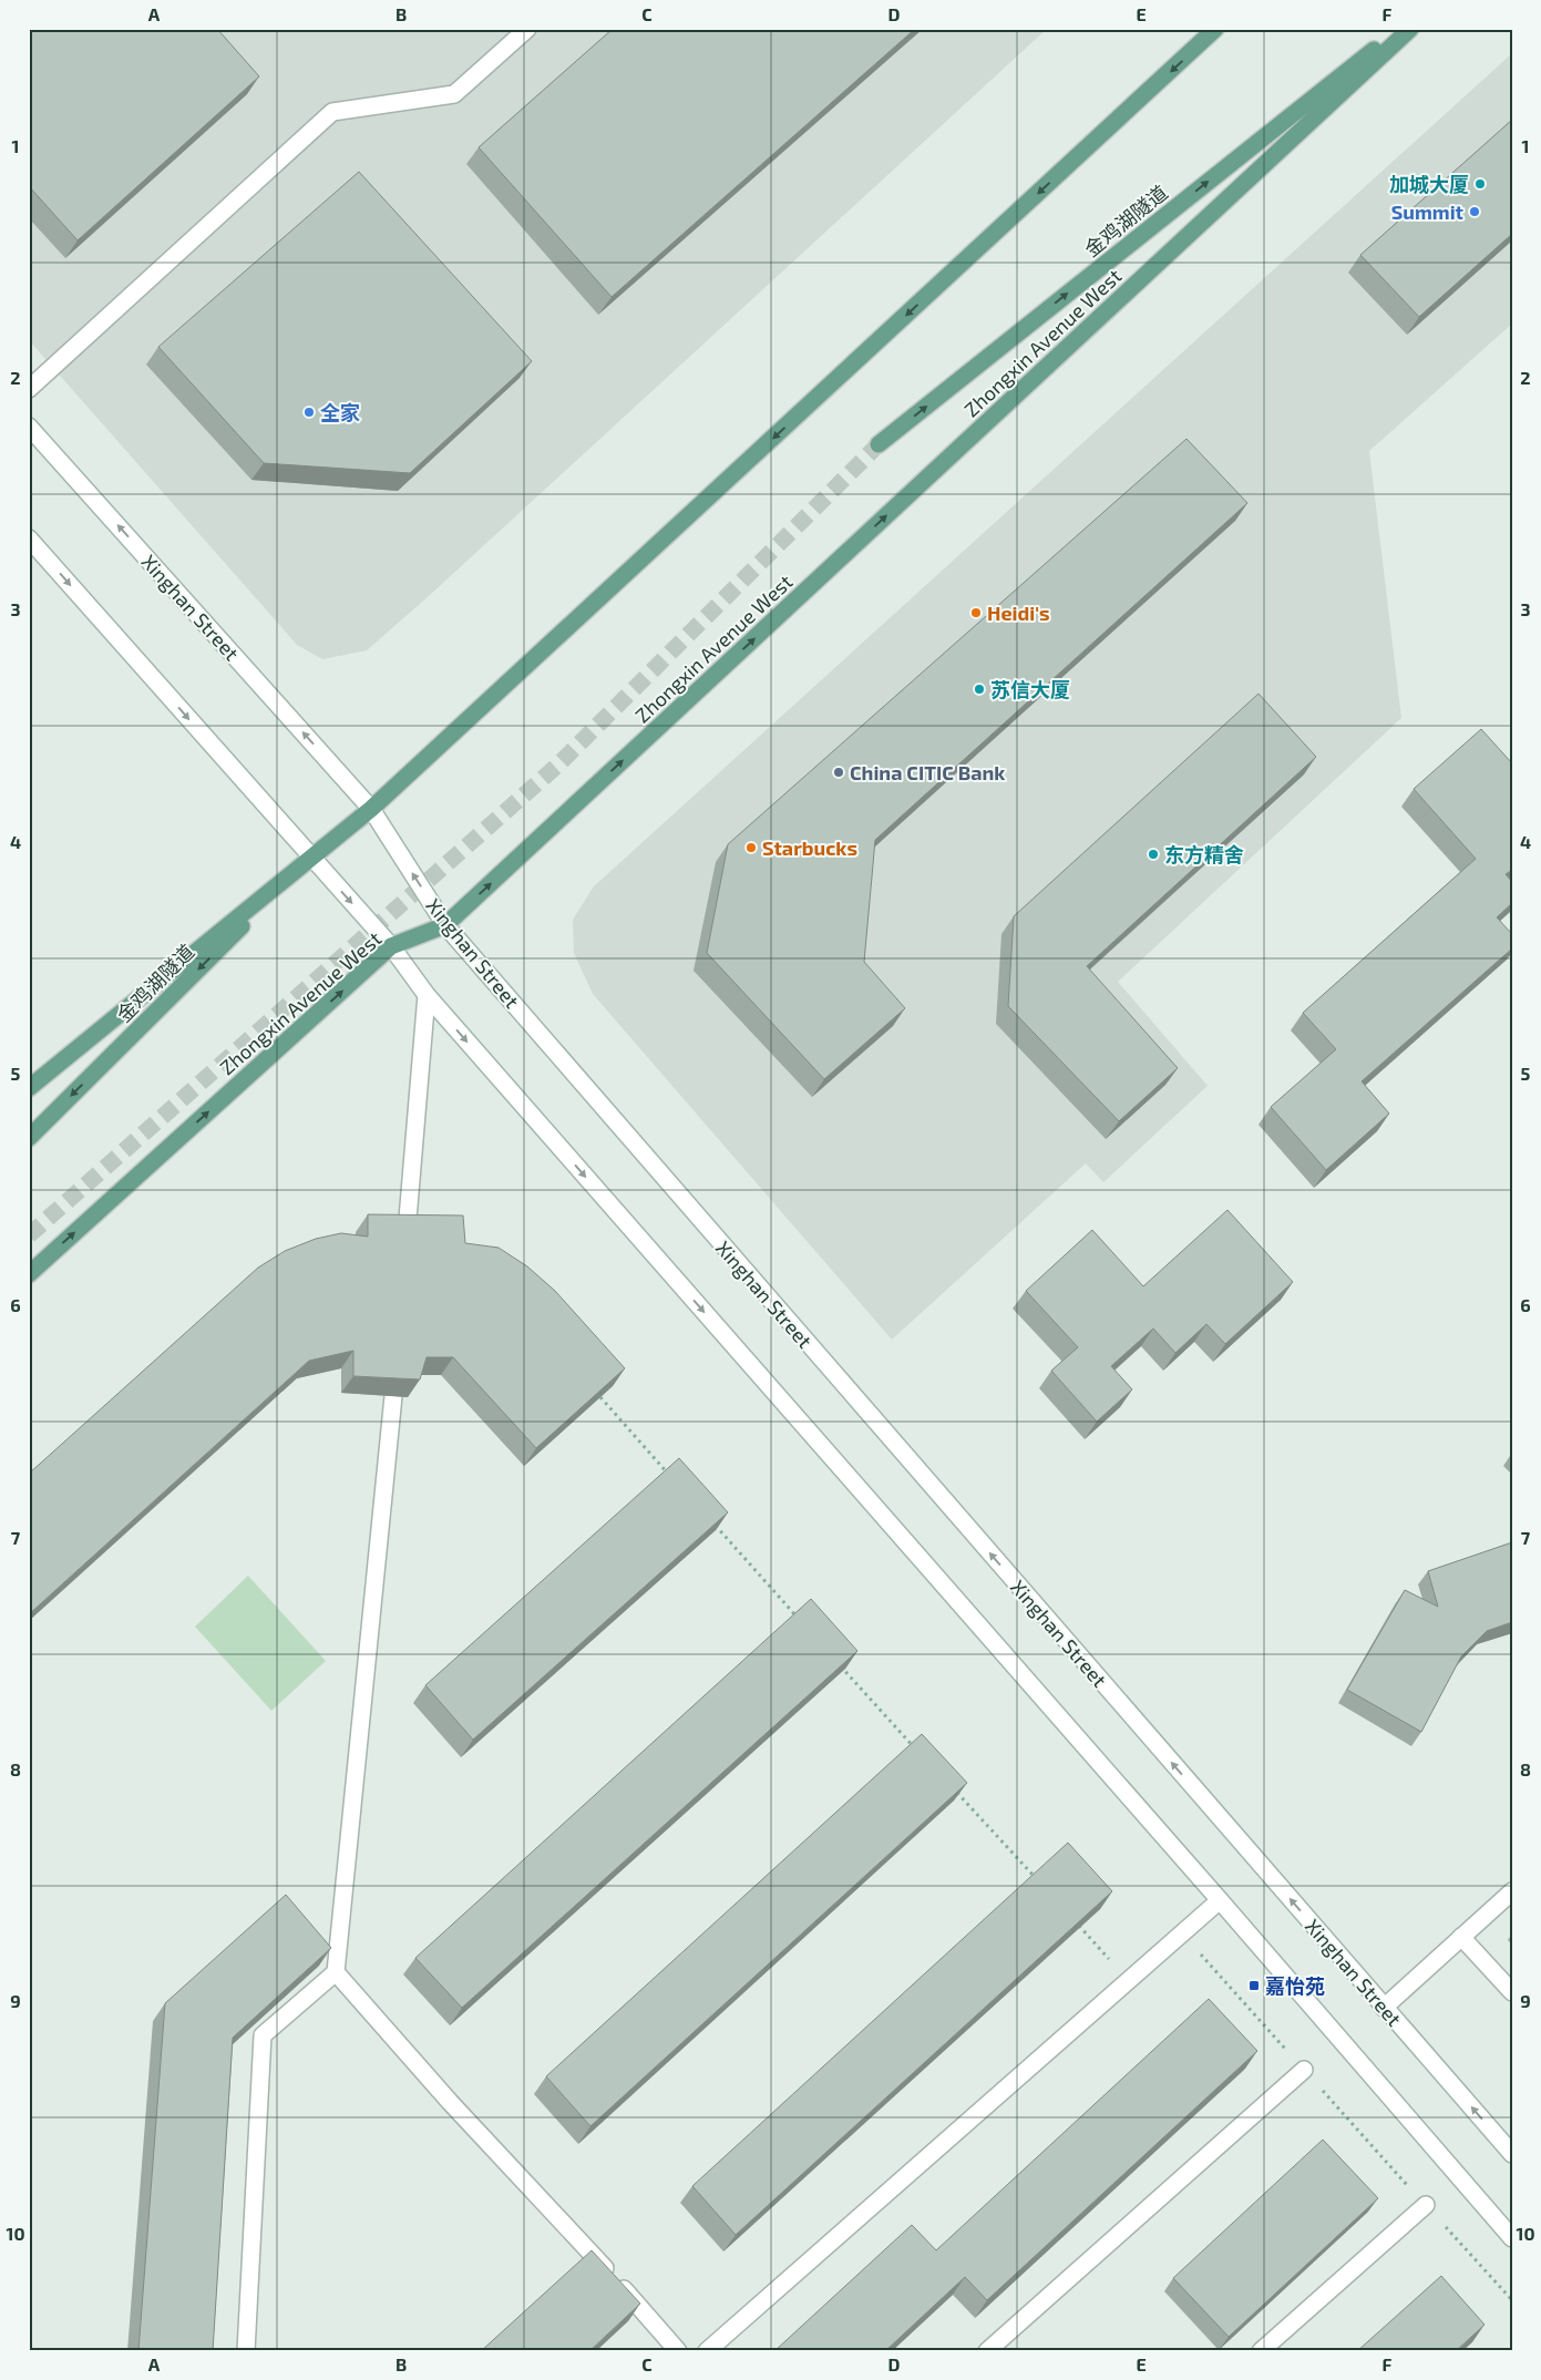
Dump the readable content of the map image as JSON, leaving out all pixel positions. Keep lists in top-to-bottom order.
{
  "streets": {
    "main road": ["金鸡湖隧道", "Zhongxin Avenue West", "Xinghan Street"]
  },
  "crossings": [
    ["Zhongxin Avenue West", "Xinghan Street"]
  ],
  "places": {
    "other": [
      "加城大厦",
      "Summit",
      "全家",
      "Heidi's",
      "苏信大厦",
      "China CITIC Bank",
      "Starbucks",
      "东方精舍"
    ],
    "transit": ["嘉怡苑"]
  },
  "grid": {
    "columns": [
      "A",
      "B",
      "C",
      "D",
      "E",
      "F"
    ],
    "rows": [
      "1",
      "2",
      "3",
      "4",
      "5",
      "6",
      "7",
      "8",
      "9",
      "10"
    ]
  }
}
